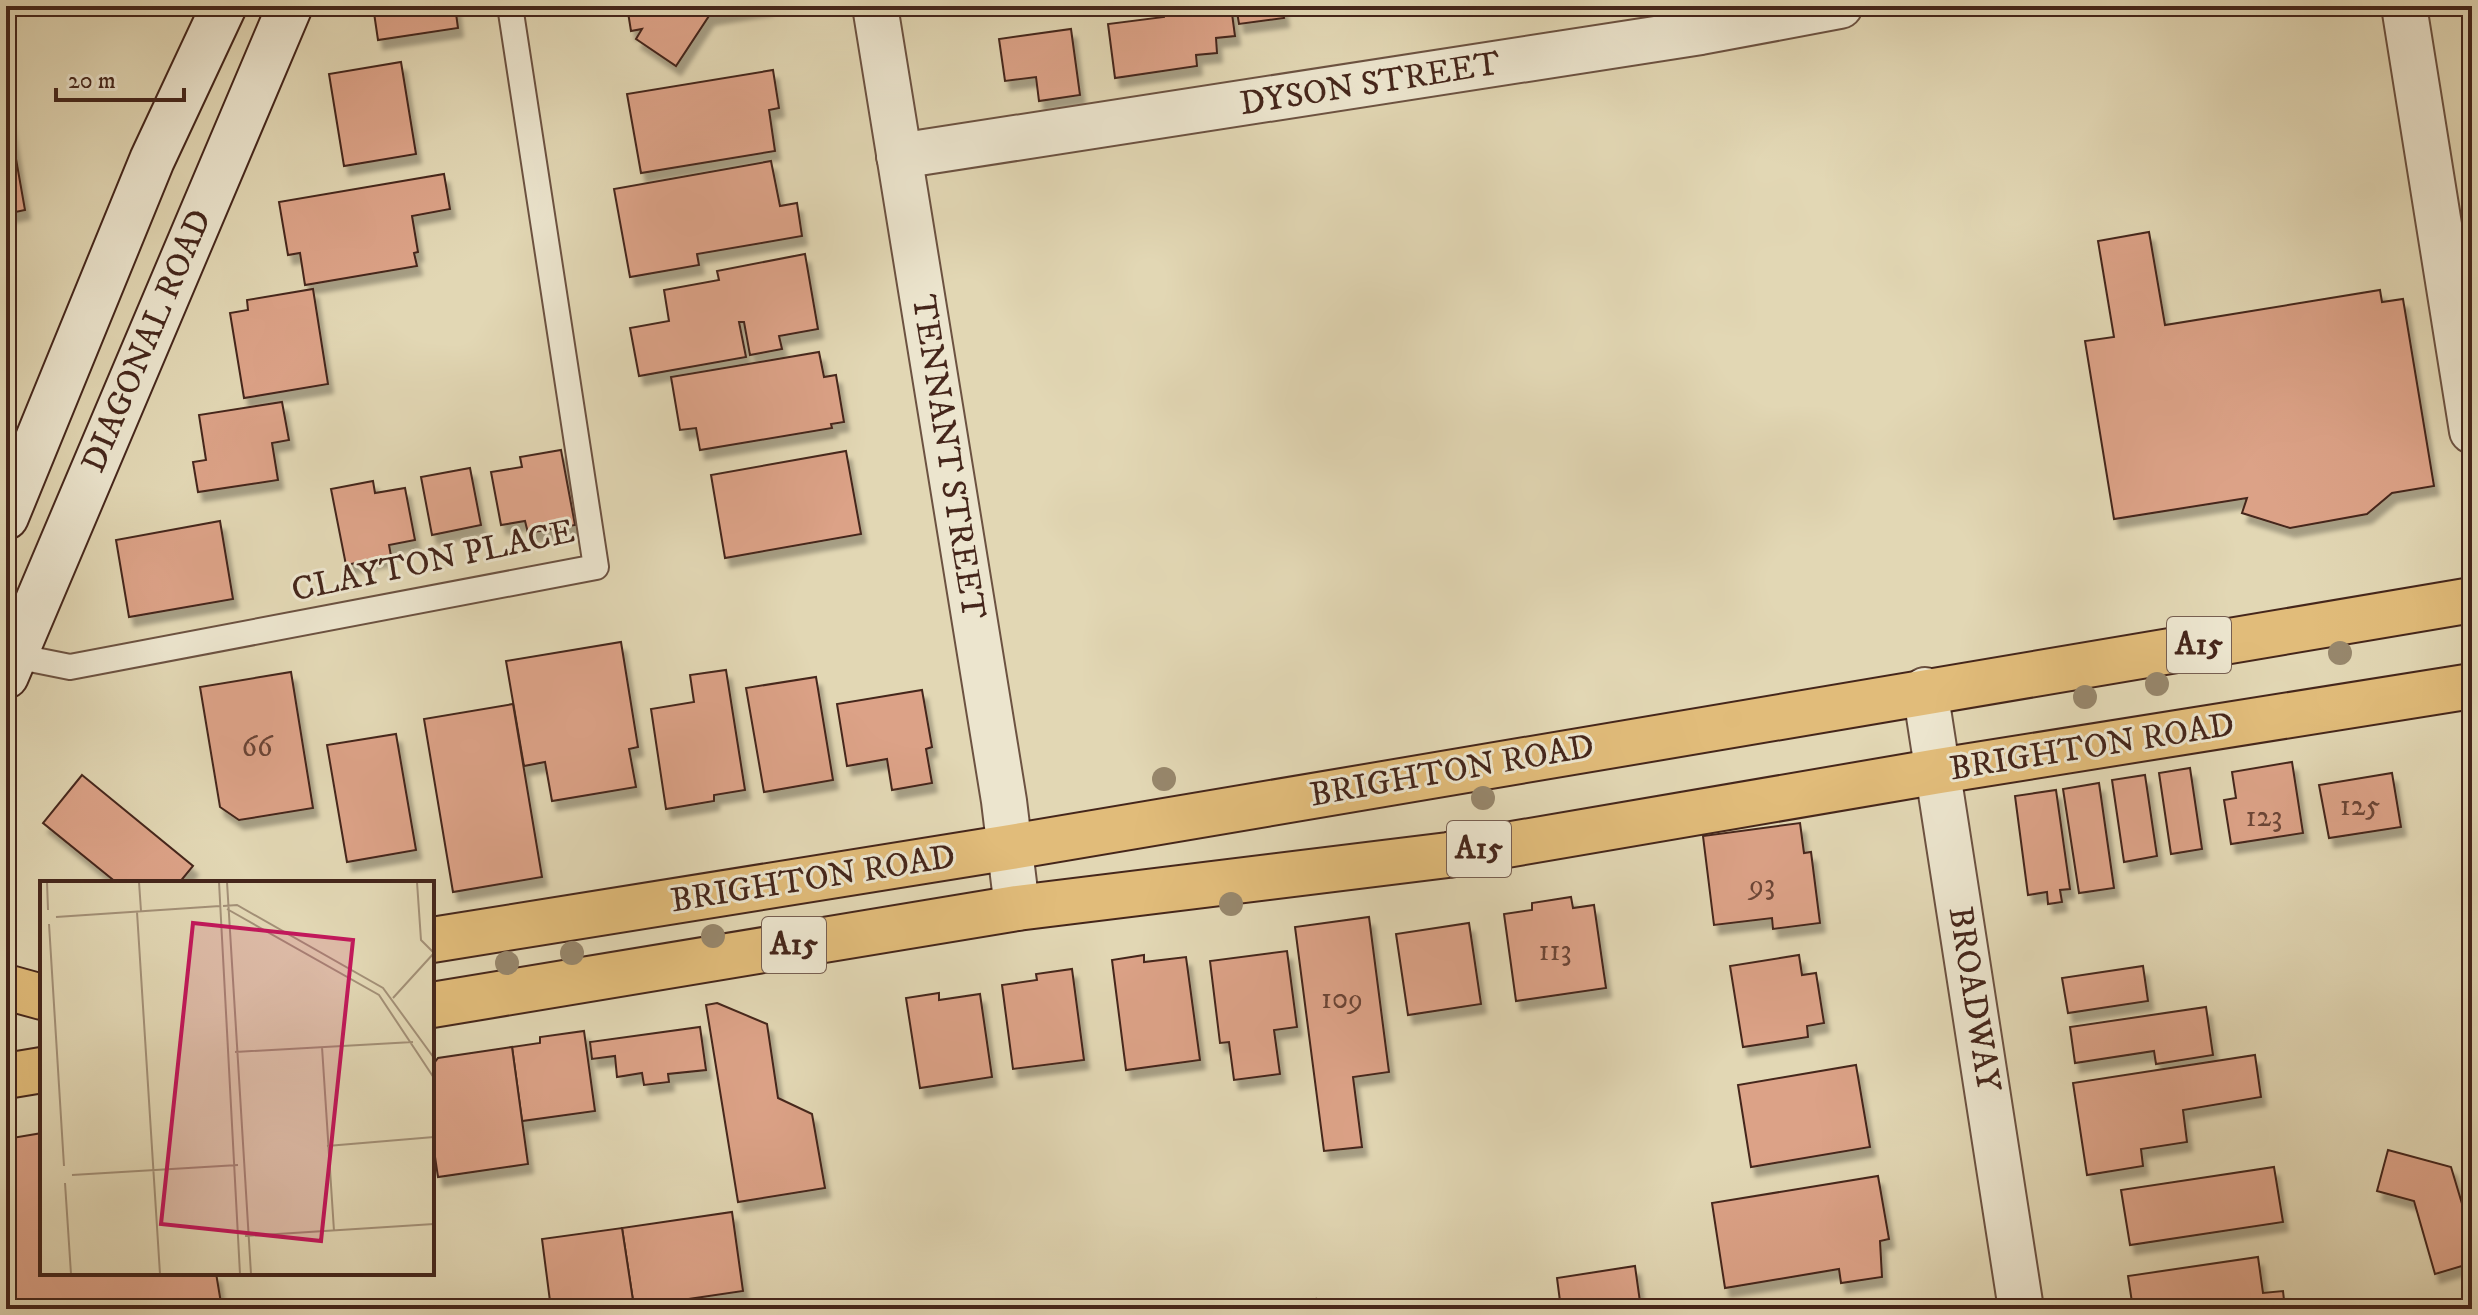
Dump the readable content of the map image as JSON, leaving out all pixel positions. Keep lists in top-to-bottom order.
{
  "streets": {
    "main road": ["A15", "BRIGHTON ROAD"],
    "street": [
      "DYSON STREET",
      "DIAGONAL ROAD",
      "TENNANT STREET",
      "BROADWAY"
    ],
    "lane": ["CLAYTON PLACE"]
  },
  "crossings": [
    ["DYSON STREET", "TENNANT STREET"],
    ["DIAGONAL ROAD", "CLAYTON PLACE"],
    ["TENNANT STREET", "BRIGHTON ROAD"],
    ["BRIGHTON ROAD", "BROADWAY"]
  ],
  "house_numbers": [
    "66",
    "125",
    "123",
    "93",
    "113",
    "109"
  ],
  "scale_bar": "20 m"
}
